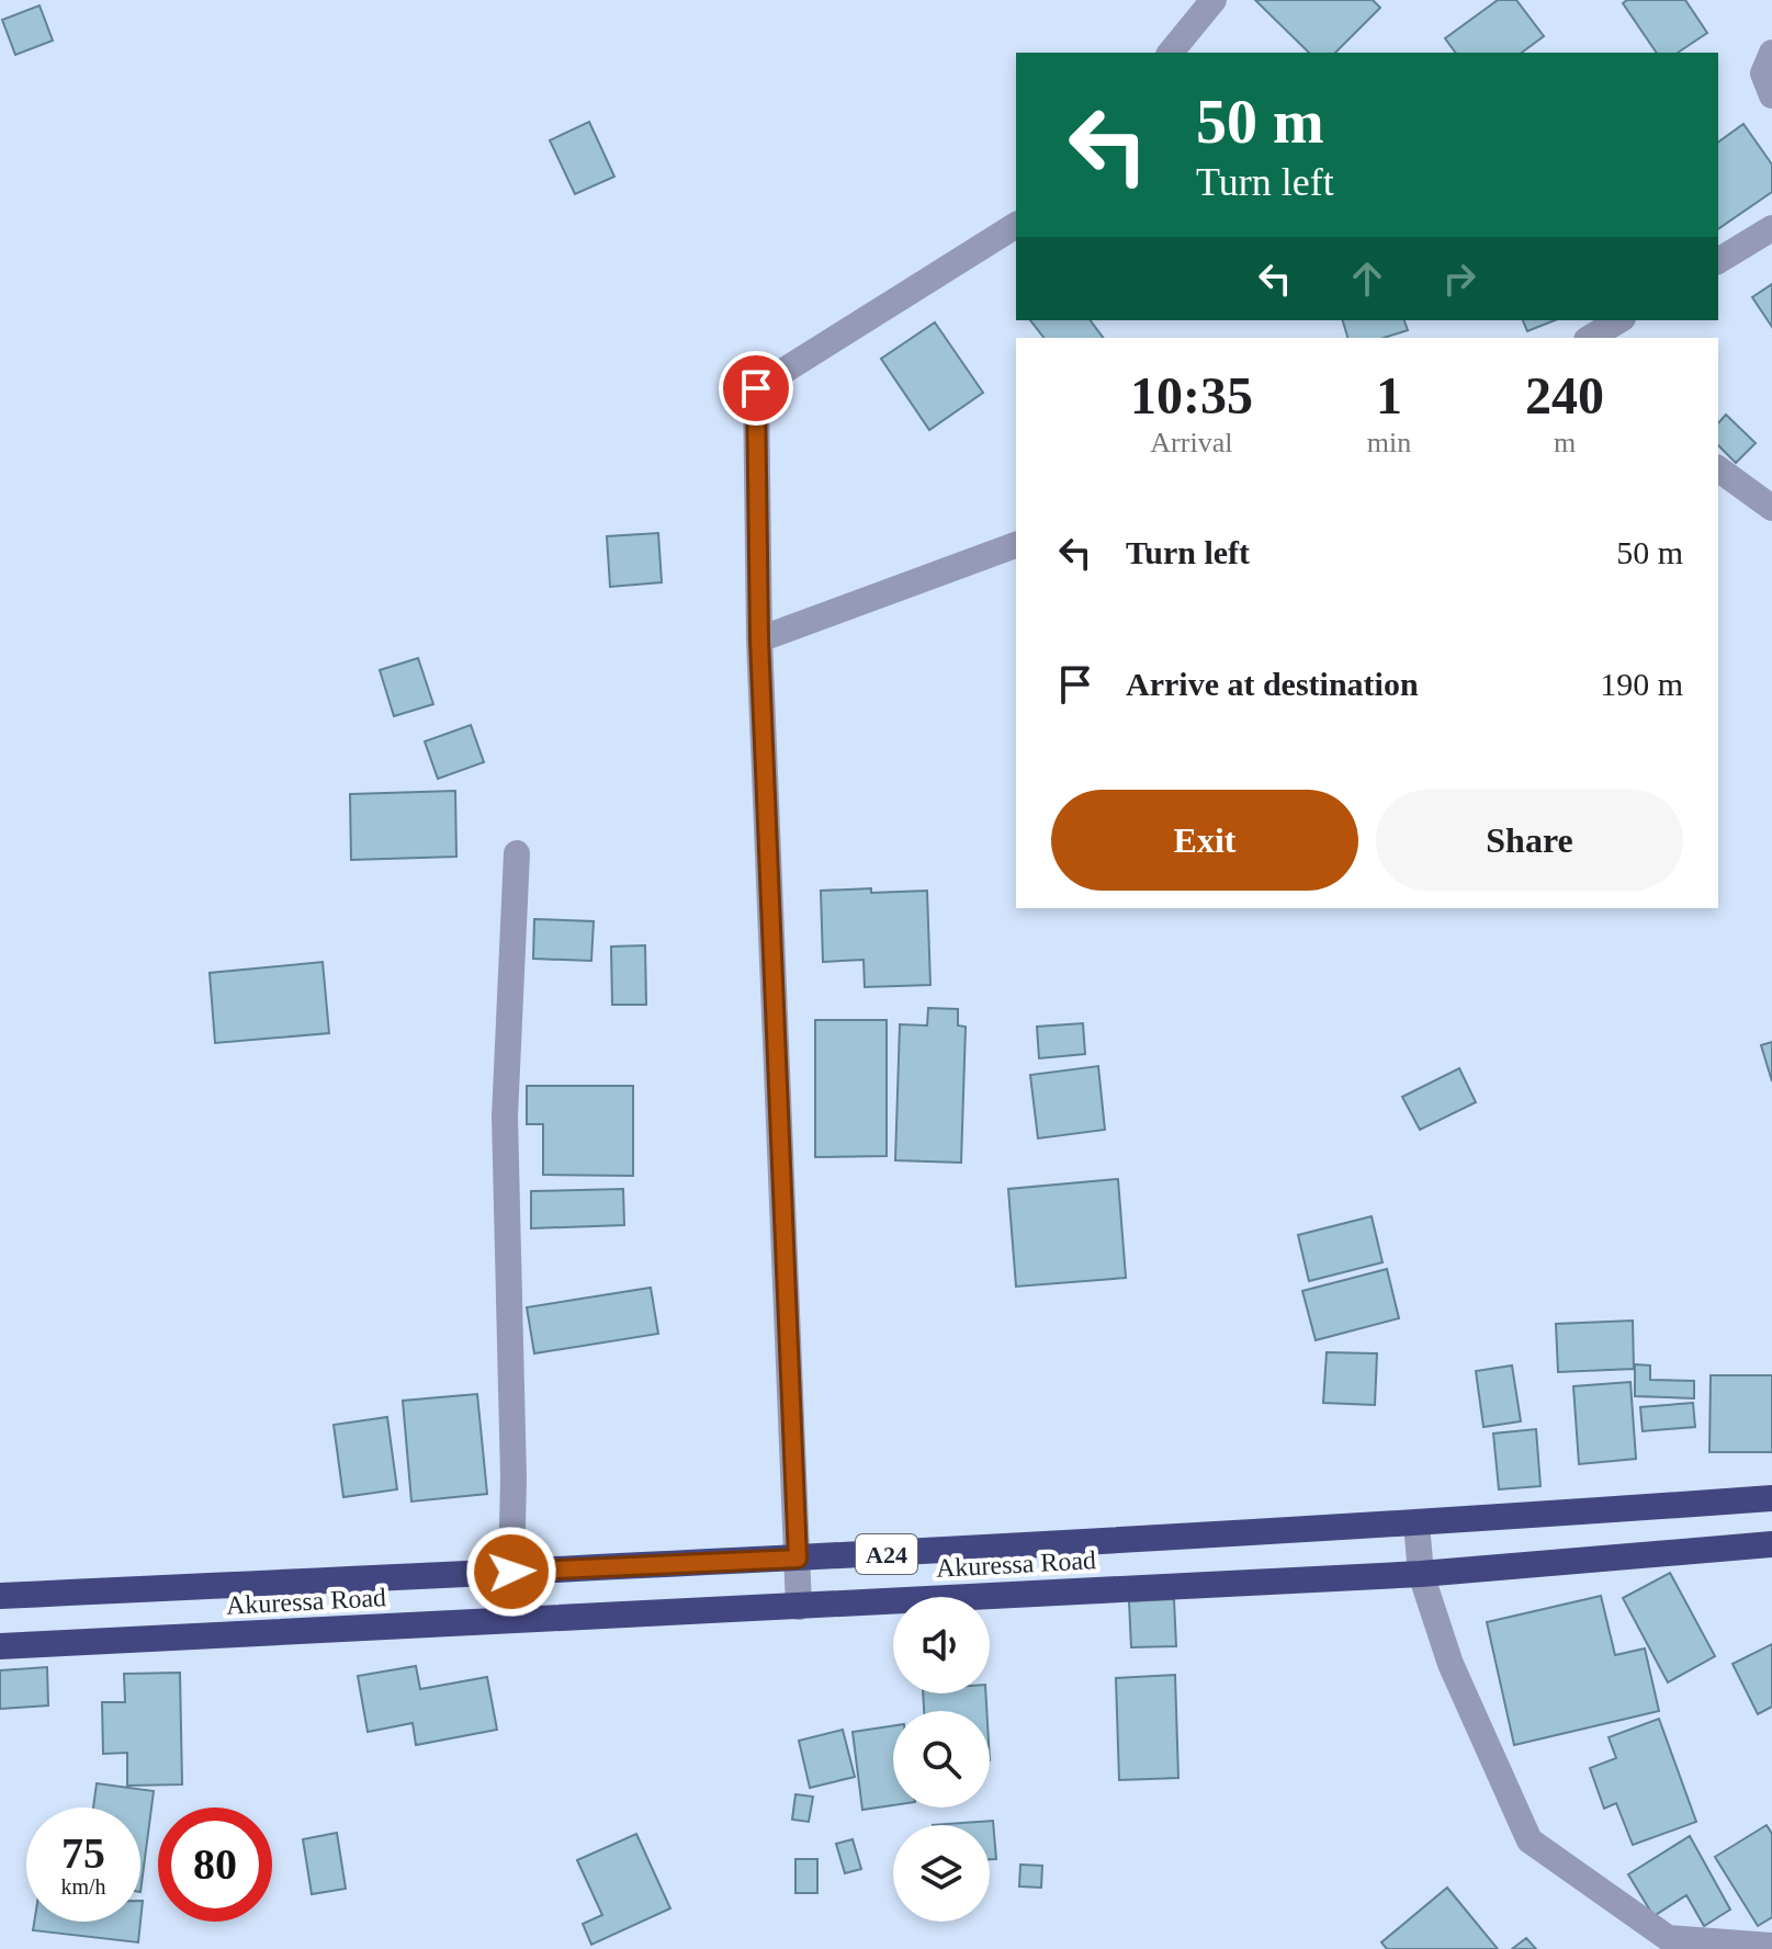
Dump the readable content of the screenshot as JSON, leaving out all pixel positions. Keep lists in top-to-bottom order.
{
  "streets": {
    "highway": ["A24", "Akuressa Road"]
  },
  "page": {
    "turn": ["50 m", "Turn left"],
    "eta": [
      "10:35",
      "Arrival",
      "1",
      "min",
      "240",
      "m"
    ],
    "list": [
      {
        "name": "Turn left",
        "value": "50 m"
      },
      {
        "name": "Arrive at destination",
        "value": "190 m"
      }
    ],
    "buttons": ["Exit", "Share"],
    "speed": "75 km/h",
    "limit": "80"
  }
}
